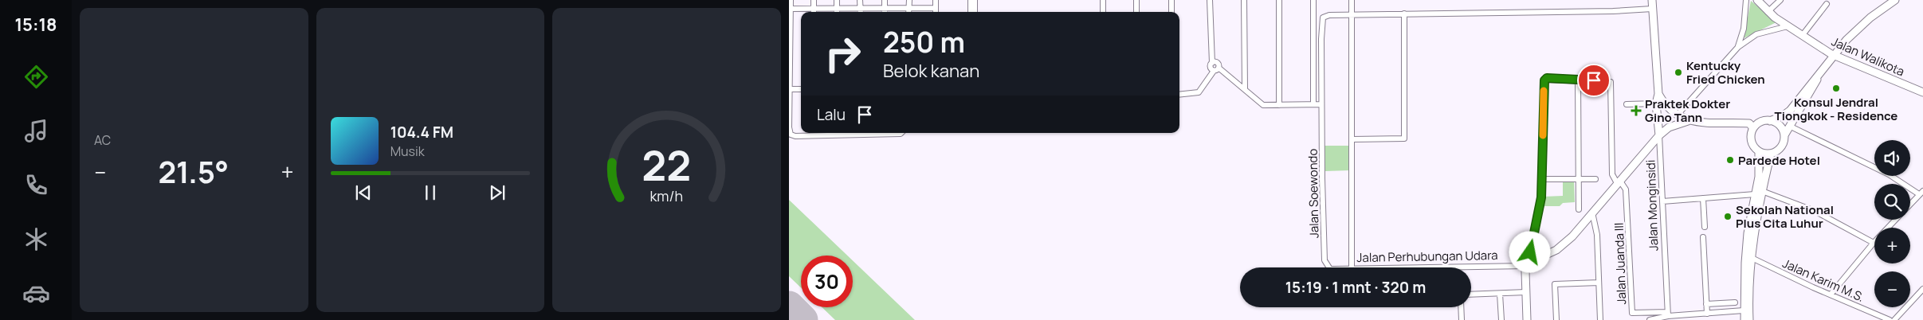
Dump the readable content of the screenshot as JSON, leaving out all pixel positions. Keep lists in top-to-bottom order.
{
  "streets": {
    "main road": ["Jalan Walikota", "Jalan Monginsidi", "Jalan Perhubungan Udara"],
    "street": ["Jalan Soewondo", "Jalan Juanda III", "Jalan Karim M.S."]
  },
  "crossings": [
    ["Jalan Monginsidi", "Jalan Perhubungan Udara"],
    ["Jalan Monginsidi", "Jalan Juanda III"],
    ["Jalan Perhubungan Udara", "Jalan Juanda III"]
  ],
  "places": {
    "other": [
      "Kentucky Fried Chicken",
      "Konsul Jendral Tiongkok - Residence",
      "Pardede Hotel",
      "Sekolah National Plus Cita Luhur"
    ],
    "health": ["Praktek Dokter Gino Tann"]
  },
  "page": {
    "tabs": "15:18",
    "tile": "AC",
    "turn": ["250 m", "Belok kanan"],
    "then": "Lalu",
    "song": ["104.4 FM", "Musik"],
    "map_buttons": ["+", "−"],
    "heat": ["−", "21.5°", "+"],
    "limit": "30",
    "trip": "15:19 · 1 mnt · 320 m",
    "gauge": ["22", "km/h"]
  }
}
